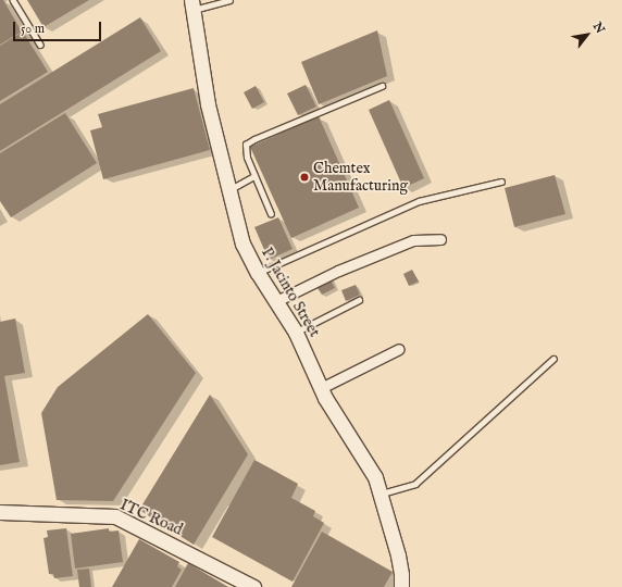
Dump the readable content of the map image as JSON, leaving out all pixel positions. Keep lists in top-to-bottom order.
{
  "streets": {
    "street": ["P. Jacinto Street", "ITC Road"]
  },
  "places": ["Chemtex Manufacturing"],
  "scale_bar": "50 m",
  "north": "top right"
}
